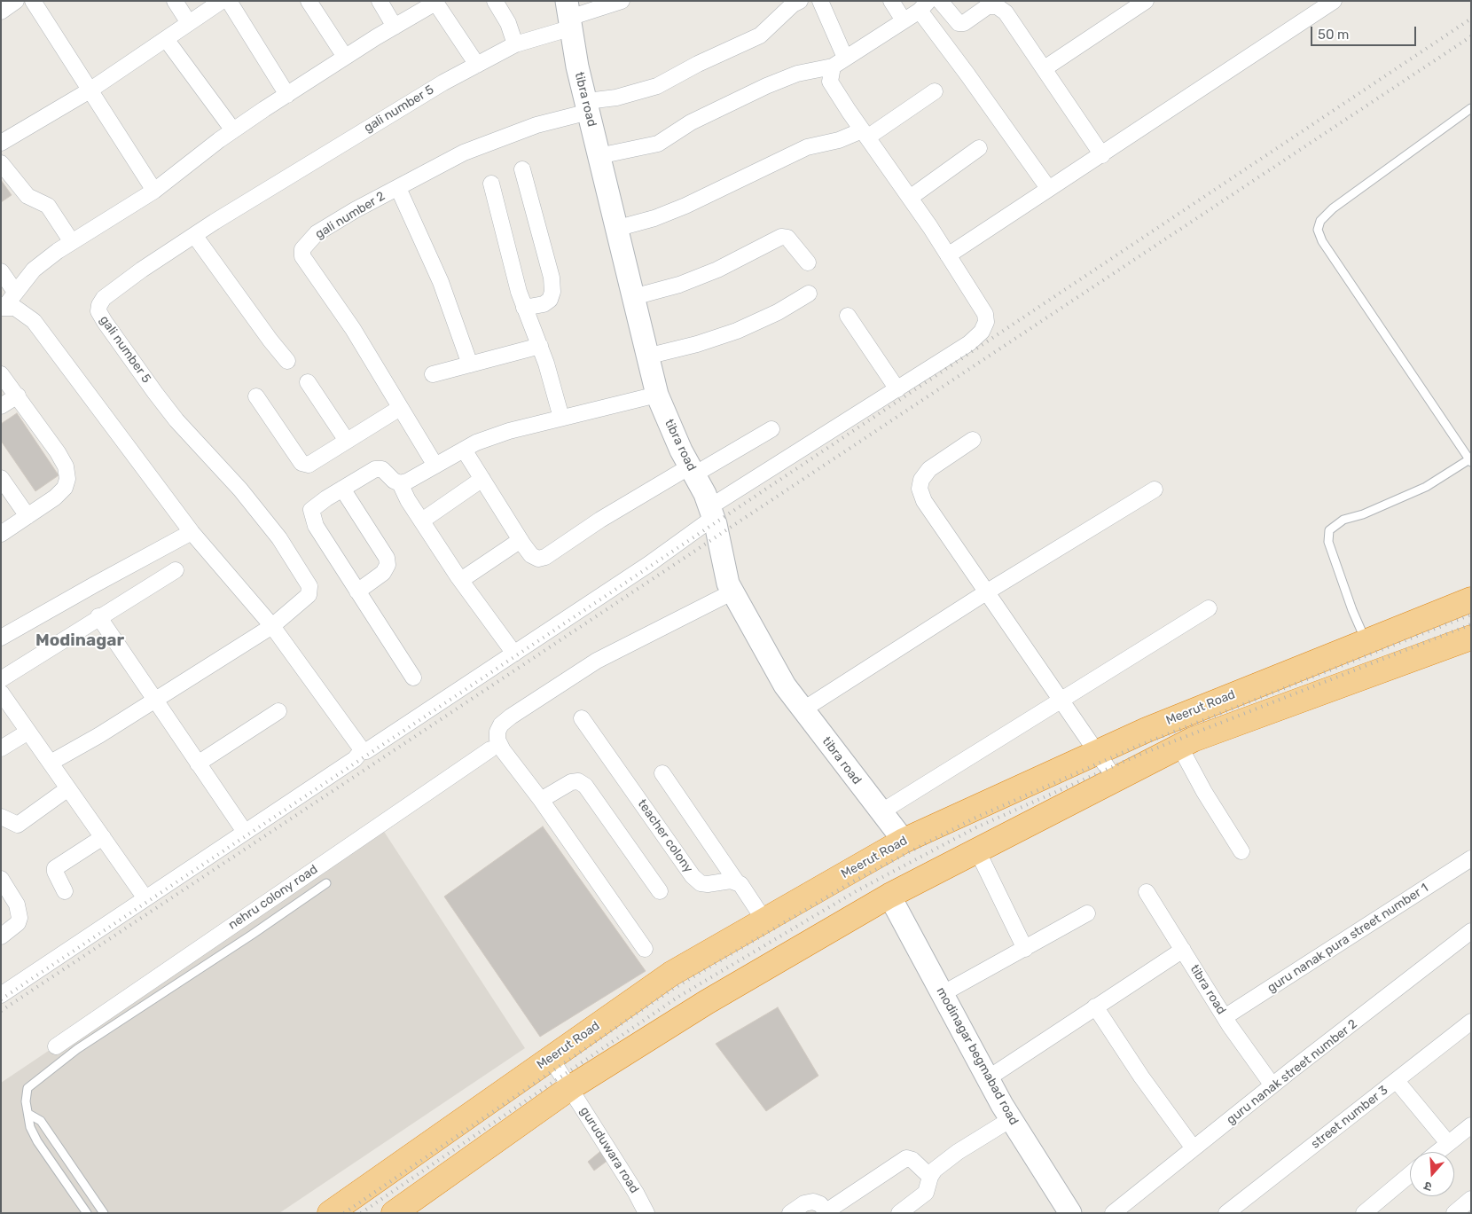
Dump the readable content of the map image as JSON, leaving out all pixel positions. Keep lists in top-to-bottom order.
{
  "streets": {
    "highway": ["Meerut Road"],
    "street": [
      "tibra road",
      "gali number 5",
      "gali number 2",
      "teacher colony",
      "nehru colony road",
      "guru nanak pura street number 1",
      "modinagar begmabad road",
      "guru nanak street number 2",
      "street number 3",
      "guruduwara road"
    ]
  },
  "crossings": [
    ["tibra road", "gali number 5"],
    ["tibra road", "gali number 2"],
    ["tibra road", "Meerut Road"],
    ["tibra road", "guru nanak pura street number 1"],
    ["tibra road", "guru nanak street number 2"],
    ["Meerut Road", "guruduwara road"]
  ],
  "districts": ["Modinagar"],
  "scale_bar": "50 m",
  "north": "bottom"
}
